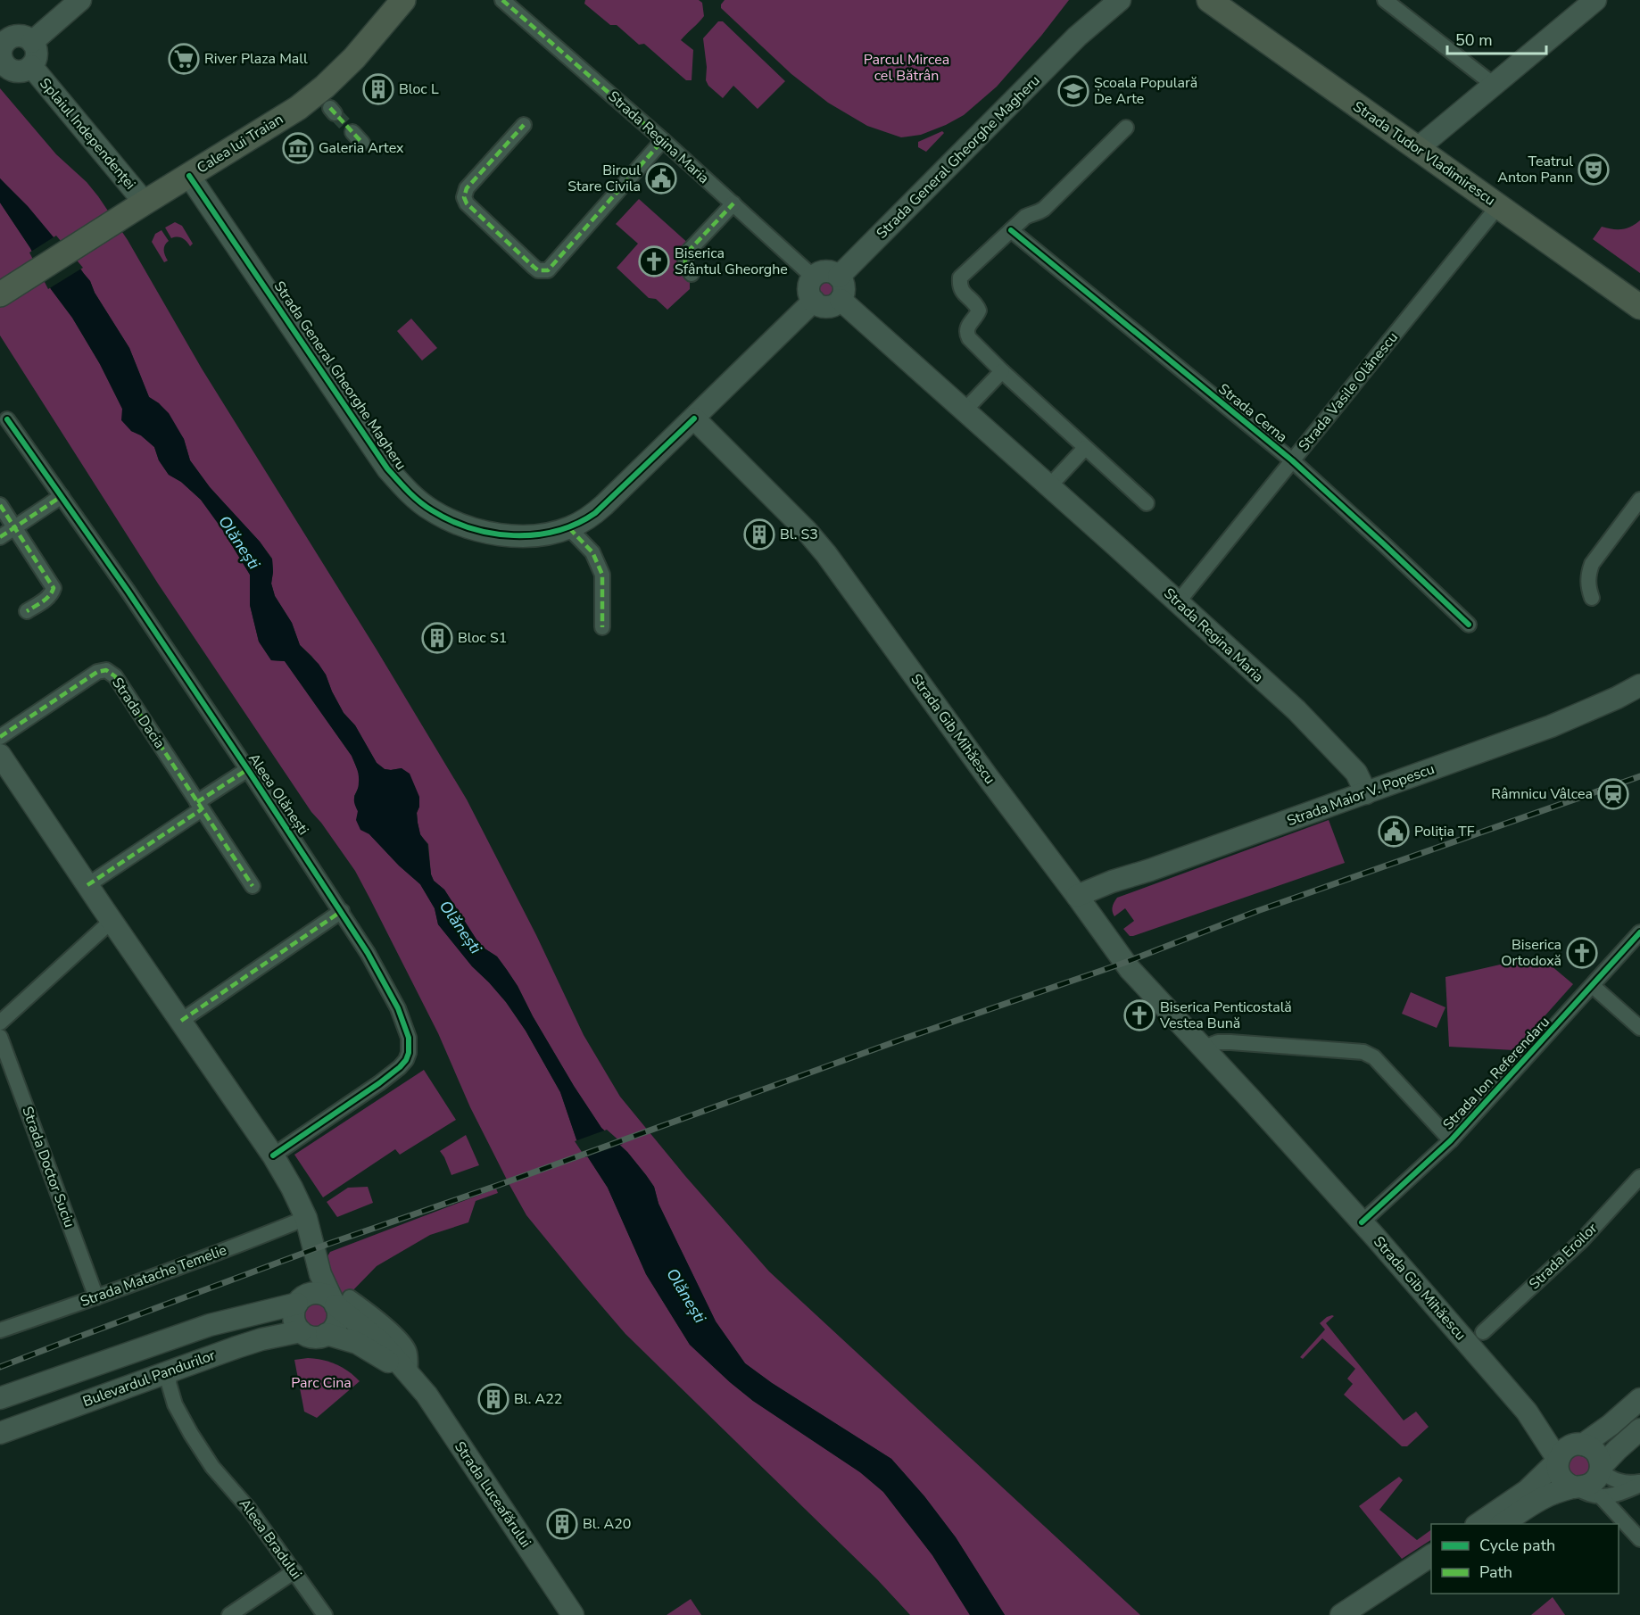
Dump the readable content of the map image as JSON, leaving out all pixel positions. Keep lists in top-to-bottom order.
{
  "streets": {
    "main road": [
      "Splaiul Independenței",
      "Strada Regina Maria",
      "Calea lui Traian",
      "Strada Tudor Vladimirescu",
      "Strada General Gheorghe Magheru",
      "Strada Gib Mihăescu",
      "Strada Maior V. Popescu",
      "Bulevardul Pandurilor",
      "Strada Luceafărului"
    ],
    "street": [
      "Strada Vasile Olănescu",
      "Strada Cerna",
      "Strada Dacia",
      "Aleea Olănești",
      "Strada Ion Referendaru",
      "Strada Doctor Suciu",
      "Strada Eroilor",
      "Strada Matache Temelie",
      "Aleea Bradului"
    ]
  },
  "crossings": [
    ["Splaiul Independenței", "Calea lui Traian"],
    ["Strada Regina Maria", "Strada General Gheorghe Magheru"],
    ["Strada Regina Maria", "Strada Vasile Olănescu"],
    ["Strada Regina Maria", "Strada Maior V. Popescu"],
    ["Calea lui Traian", "Strada General Gheorghe Magheru"],
    ["Strada Tudor Vladimirescu", "Strada Vasile Olănescu"],
    ["Strada General Gheorghe Magheru", "Strada Gib Mihăescu"],
    ["Strada Vasile Olănescu", "Strada Cerna"],
    ["Strada Gib Mihăescu", "Strada Maior V. Popescu"],
    ["Strada Gib Mihăescu", "Strada Ion Referendaru"],
    ["Strada Doctor Suciu", "Strada Matache Temelie"],
    ["Bulevardul Pandurilor", "Strada Luceafărului"],
    ["Bulevardul Pandurilor", "Aleea Bradului"]
  ],
  "water": ["Olănești"],
  "parks": ["Parcul Mircea cel Bătrân", "Parc Cina"],
  "places": {
    "supermarket": ["River Plaza Mall"],
    "building": [
      "Bloc L",
      "Bl. S3",
      "Bloc S1",
      "Bl. A22",
      "Bl. A20"
    ],
    "school or university": ["Școala Populară De Arte"],
    "museum": ["Galeria Artex"],
    "theatre": ["Teatrul Anton Pann"],
    "public building": ["Biroul Stare Civila", "Poliția TF"],
    "church": ["Biserica Sfântul Gheorghe", "Biserica Ortodoxă", "Biserica Penticostală Vestea Bună"],
    "station": ["Râmnicu Vâlcea"]
  },
  "legend": ["Cycle path", "Path"],
  "scale_bar": "50 m"
}
